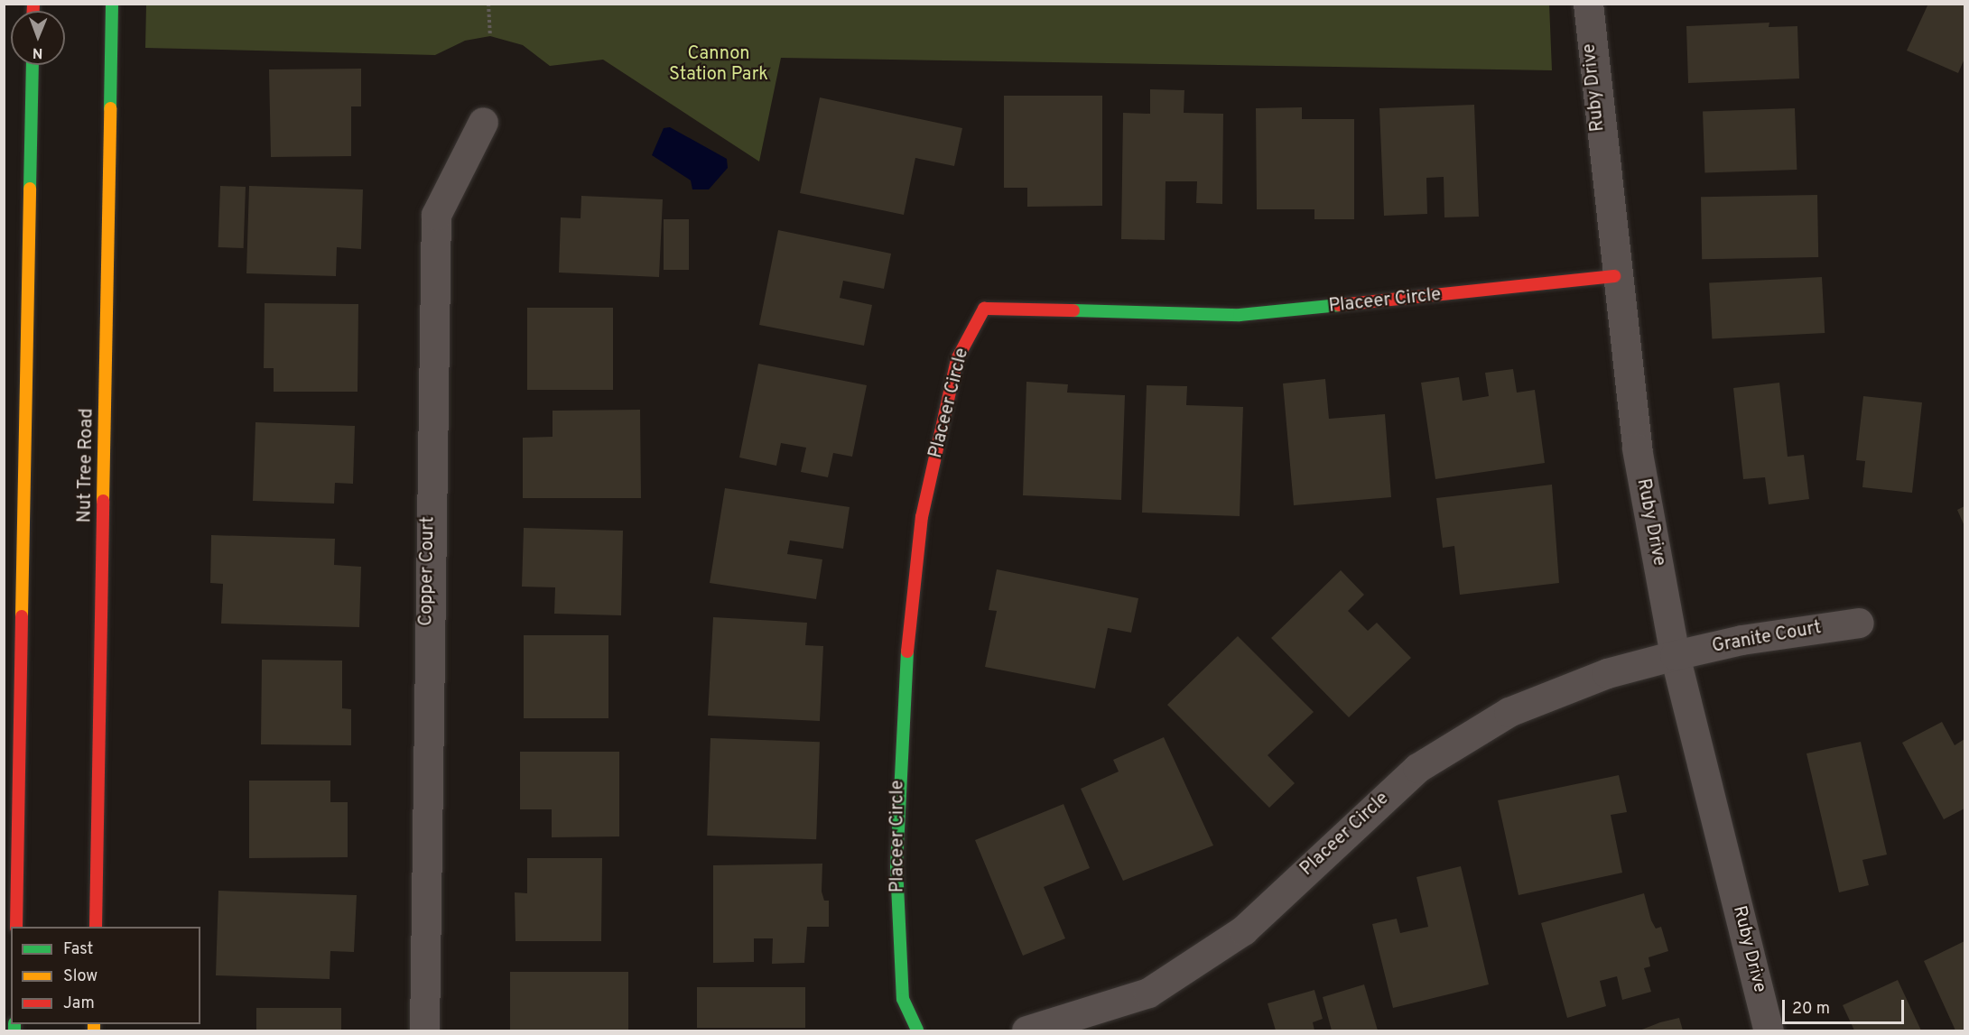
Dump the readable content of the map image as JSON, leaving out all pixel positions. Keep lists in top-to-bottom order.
{
  "streets": {
    "main road": ["Placeer Circle", "Nut Tree Road"],
    "street": ["Ruby Drive", "Copper Court", "Granite Court"]
  },
  "crossings": [
    ["Ruby Drive", "Placeer Circle"],
    ["Ruby Drive", "Granite Court"],
    ["Placeer Circle", "Granite Court"]
  ],
  "parks": ["Cannon Station Park"],
  "legend": ["Fast", "Slow", "Jam"],
  "scale_bar": "20 m",
  "north": "bottom"
}
